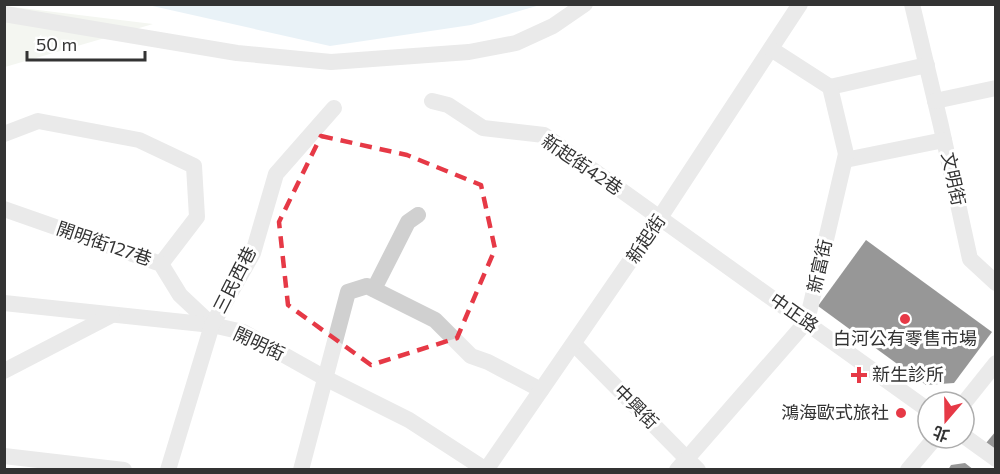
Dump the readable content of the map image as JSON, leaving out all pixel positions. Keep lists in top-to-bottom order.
{
  "streets": {
    "street": [
      "新起街42巷",
      "文明街",
      "新起街",
      "開明街127巷",
      "新富街",
      "三民西巷",
      "中正路",
      "開明街",
      "中興街"
    ]
  },
  "crossings": [
    ["新起街42巷", "新起街"],
    ["新起街42巷", "中正路"],
    ["新起街", "中正路"],
    ["新起街", "開明街"],
    ["新起街", "中興街"],
    ["開明街127巷", "三民西巷"],
    ["開明街127巷", "開明街"],
    ["新富街", "中正路"],
    ["新富街", "中興街"],
    ["三民西巷", "開明街"]
  ],
  "places": {
    "other": ["白河公有零售市場", "鴻海歐式旅社"],
    "health": ["新生診所"]
  },
  "scale_bar": "50 m",
  "north": "bottom"
}
